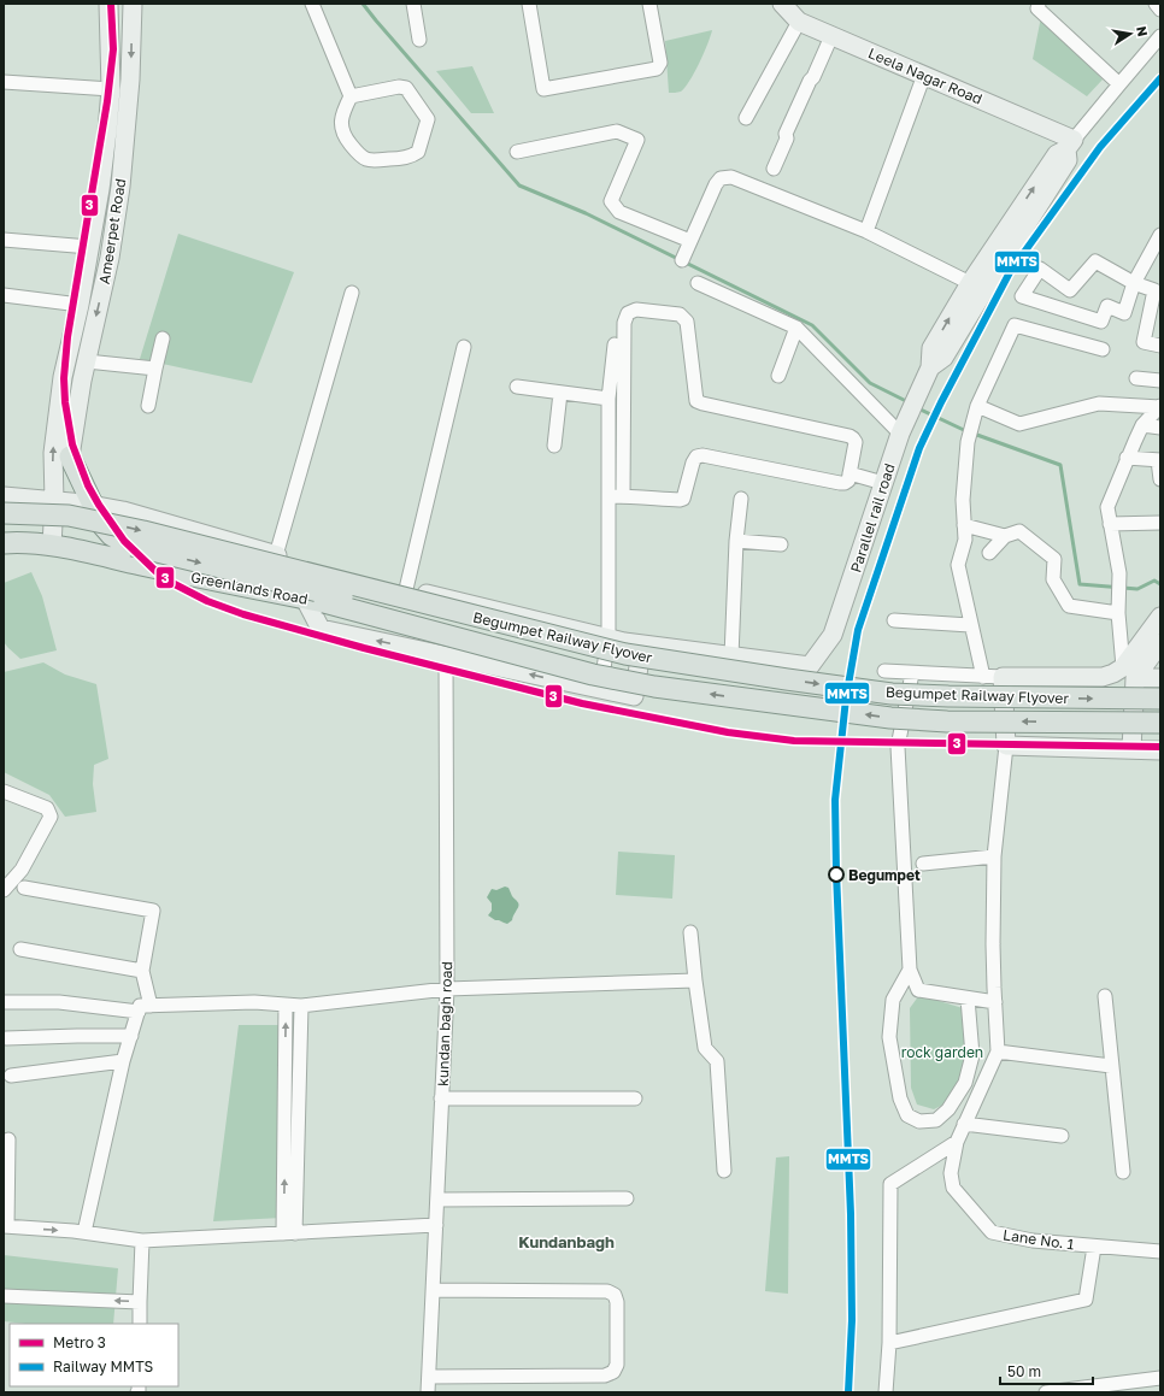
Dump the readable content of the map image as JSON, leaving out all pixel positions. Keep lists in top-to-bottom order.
{
  "streets": {
    "main road": ["Greenlands Road", "Begumpet Railway Flyover"],
    "street": [
      "Leela Nagar Road",
      "Ameerpet Road",
      "Parallel rail road",
      "kundan bagh road",
      "Lane No. 1"
    ]
  },
  "crossings": [
    ["Leela Nagar Road", "Parallel rail road"],
    ["Ameerpet Road", "Greenlands Road"],
    ["Greenlands Road", "Begumpet Railway Flyover"]
  ],
  "districts": ["Kundanbagh"],
  "parks": ["rock garden"],
  "places": ["Begumpet"],
  "lines": ["metro line 3", "rail line MMTS"],
  "legend": ["Metro 3", "Railway MMTS"],
  "scale_bar": "50 m",
  "north": "right"
}
